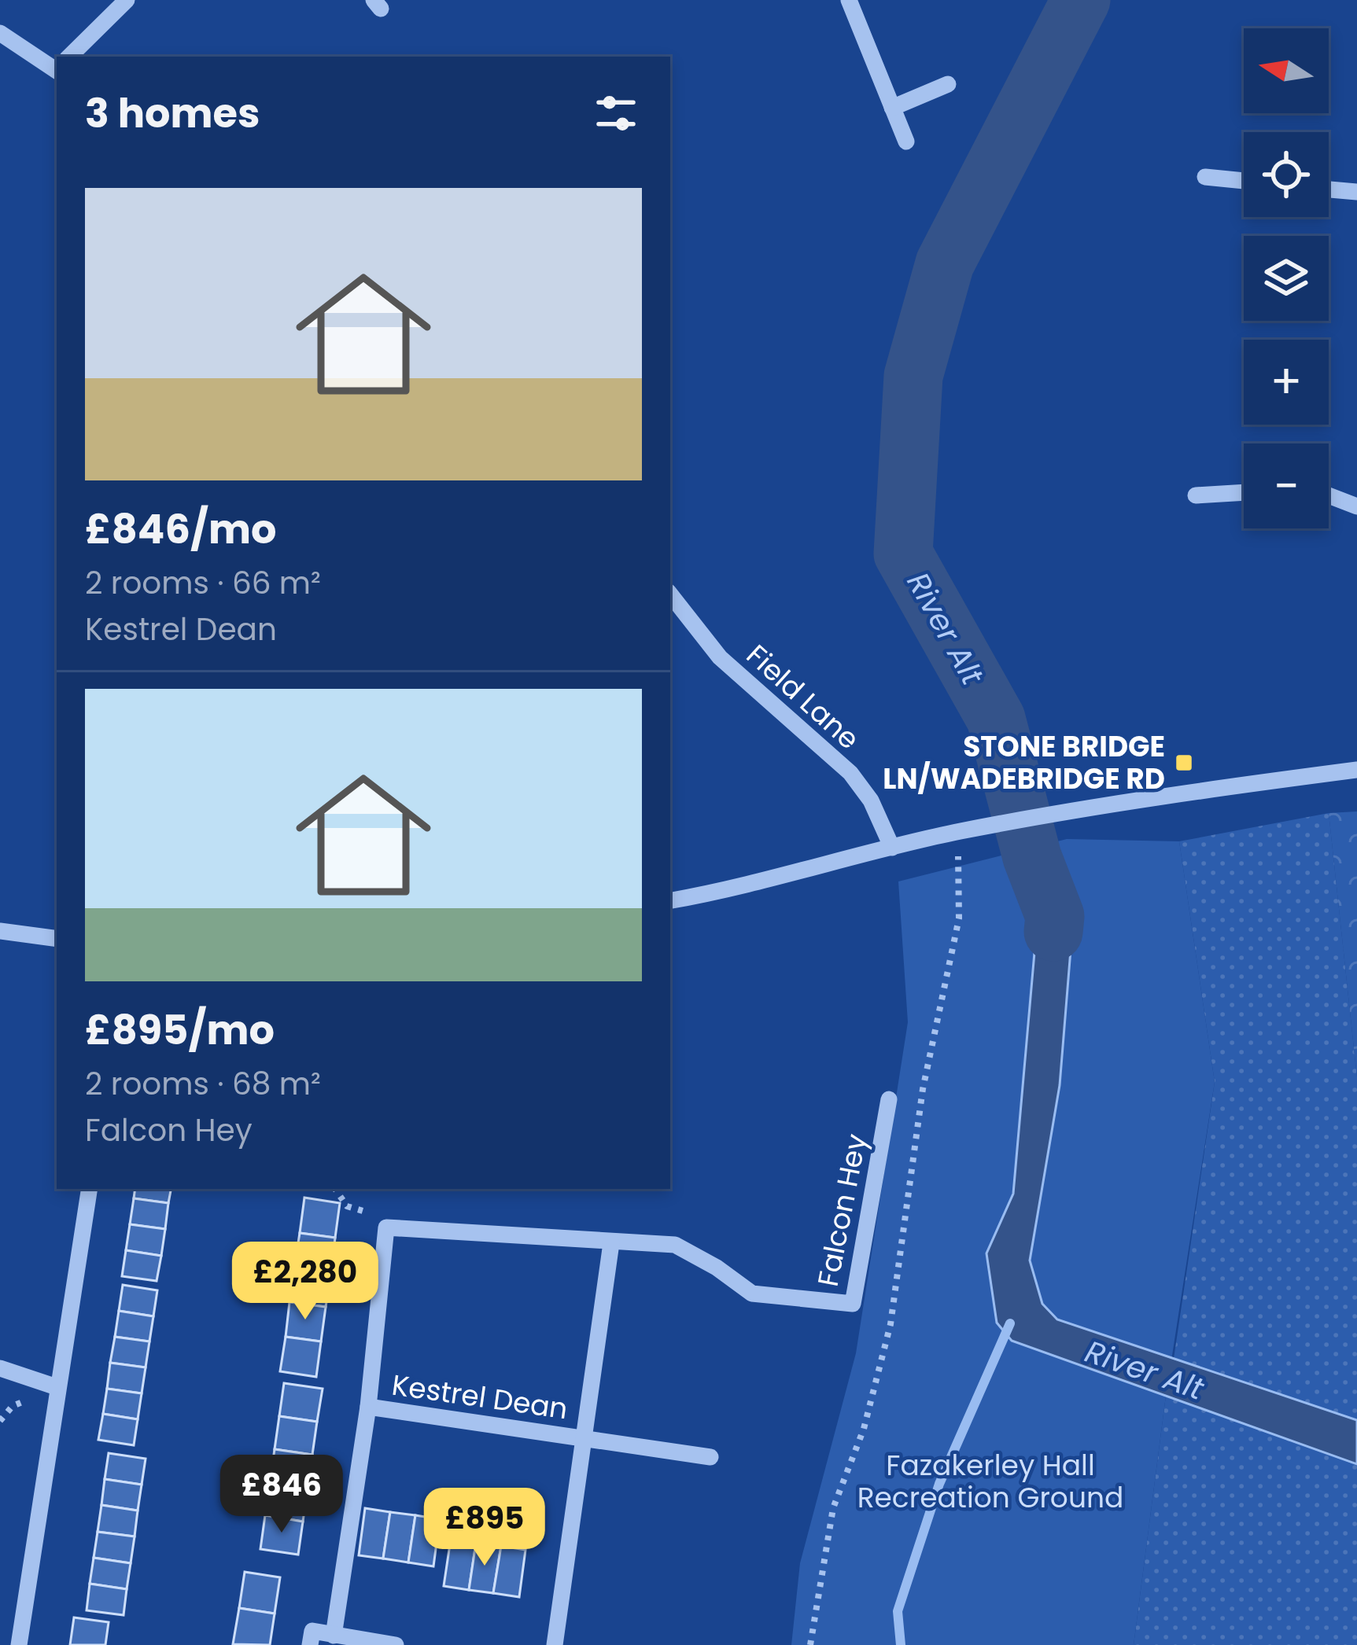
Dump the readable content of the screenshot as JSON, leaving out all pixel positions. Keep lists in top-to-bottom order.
{
  "streets": {
    "street": ["Field Lane", "Falcon Hey", "Kestrel Dean"]
  },
  "crossings": [
    ["Falcon Hey", "Kestrel Dean"]
  ],
  "water": ["River Alt"],
  "parks": ["Fazakerley Hall Recreation Ground"],
  "places": {
    "transit": ["STONE BRIDGE LN/WADEBRIDGE RD"]
  },
  "north": "left",
  "page": {
    "map_buttons": ["+", "−"],
    "heading": "3 homes",
    "list": [
      {
        "name": "£846/mo",
        "note": "2 rooms · 66 m² · Kestrel Dean"
      },
      {
        "name": "£895/mo",
        "note": "2 rooms · 68 m² · Falcon Hey"
      }
    ],
    "price": ["£2,280", "£846", "£895"]
  }
}
